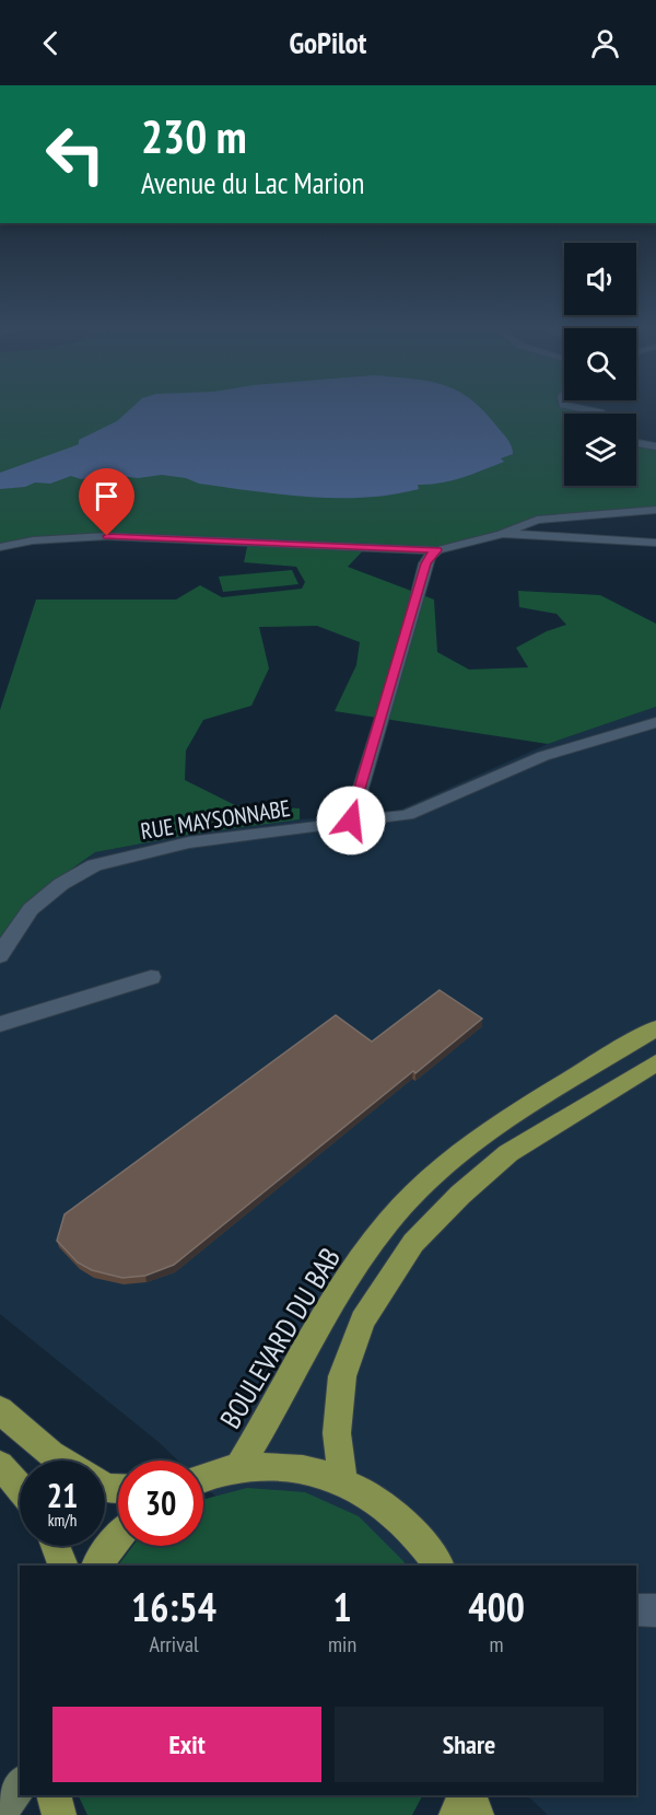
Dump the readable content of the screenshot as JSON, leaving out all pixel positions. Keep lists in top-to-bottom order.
{
  "streets": {
    "main road": ["BOULEVARD DU BAB"],
    "street": ["RUE MAYSONNABE"]
  },
  "page": {
    "header": "GoPilot",
    "turn": ["230 m", "Avenue du Lac Marion"],
    "speed": "21 km/h",
    "limit": "30",
    "eta": [
      "16:54",
      "Arrival",
      "1",
      "min",
      "400",
      "m"
    ],
    "buttons": ["Exit", "Share"]
  }
}
